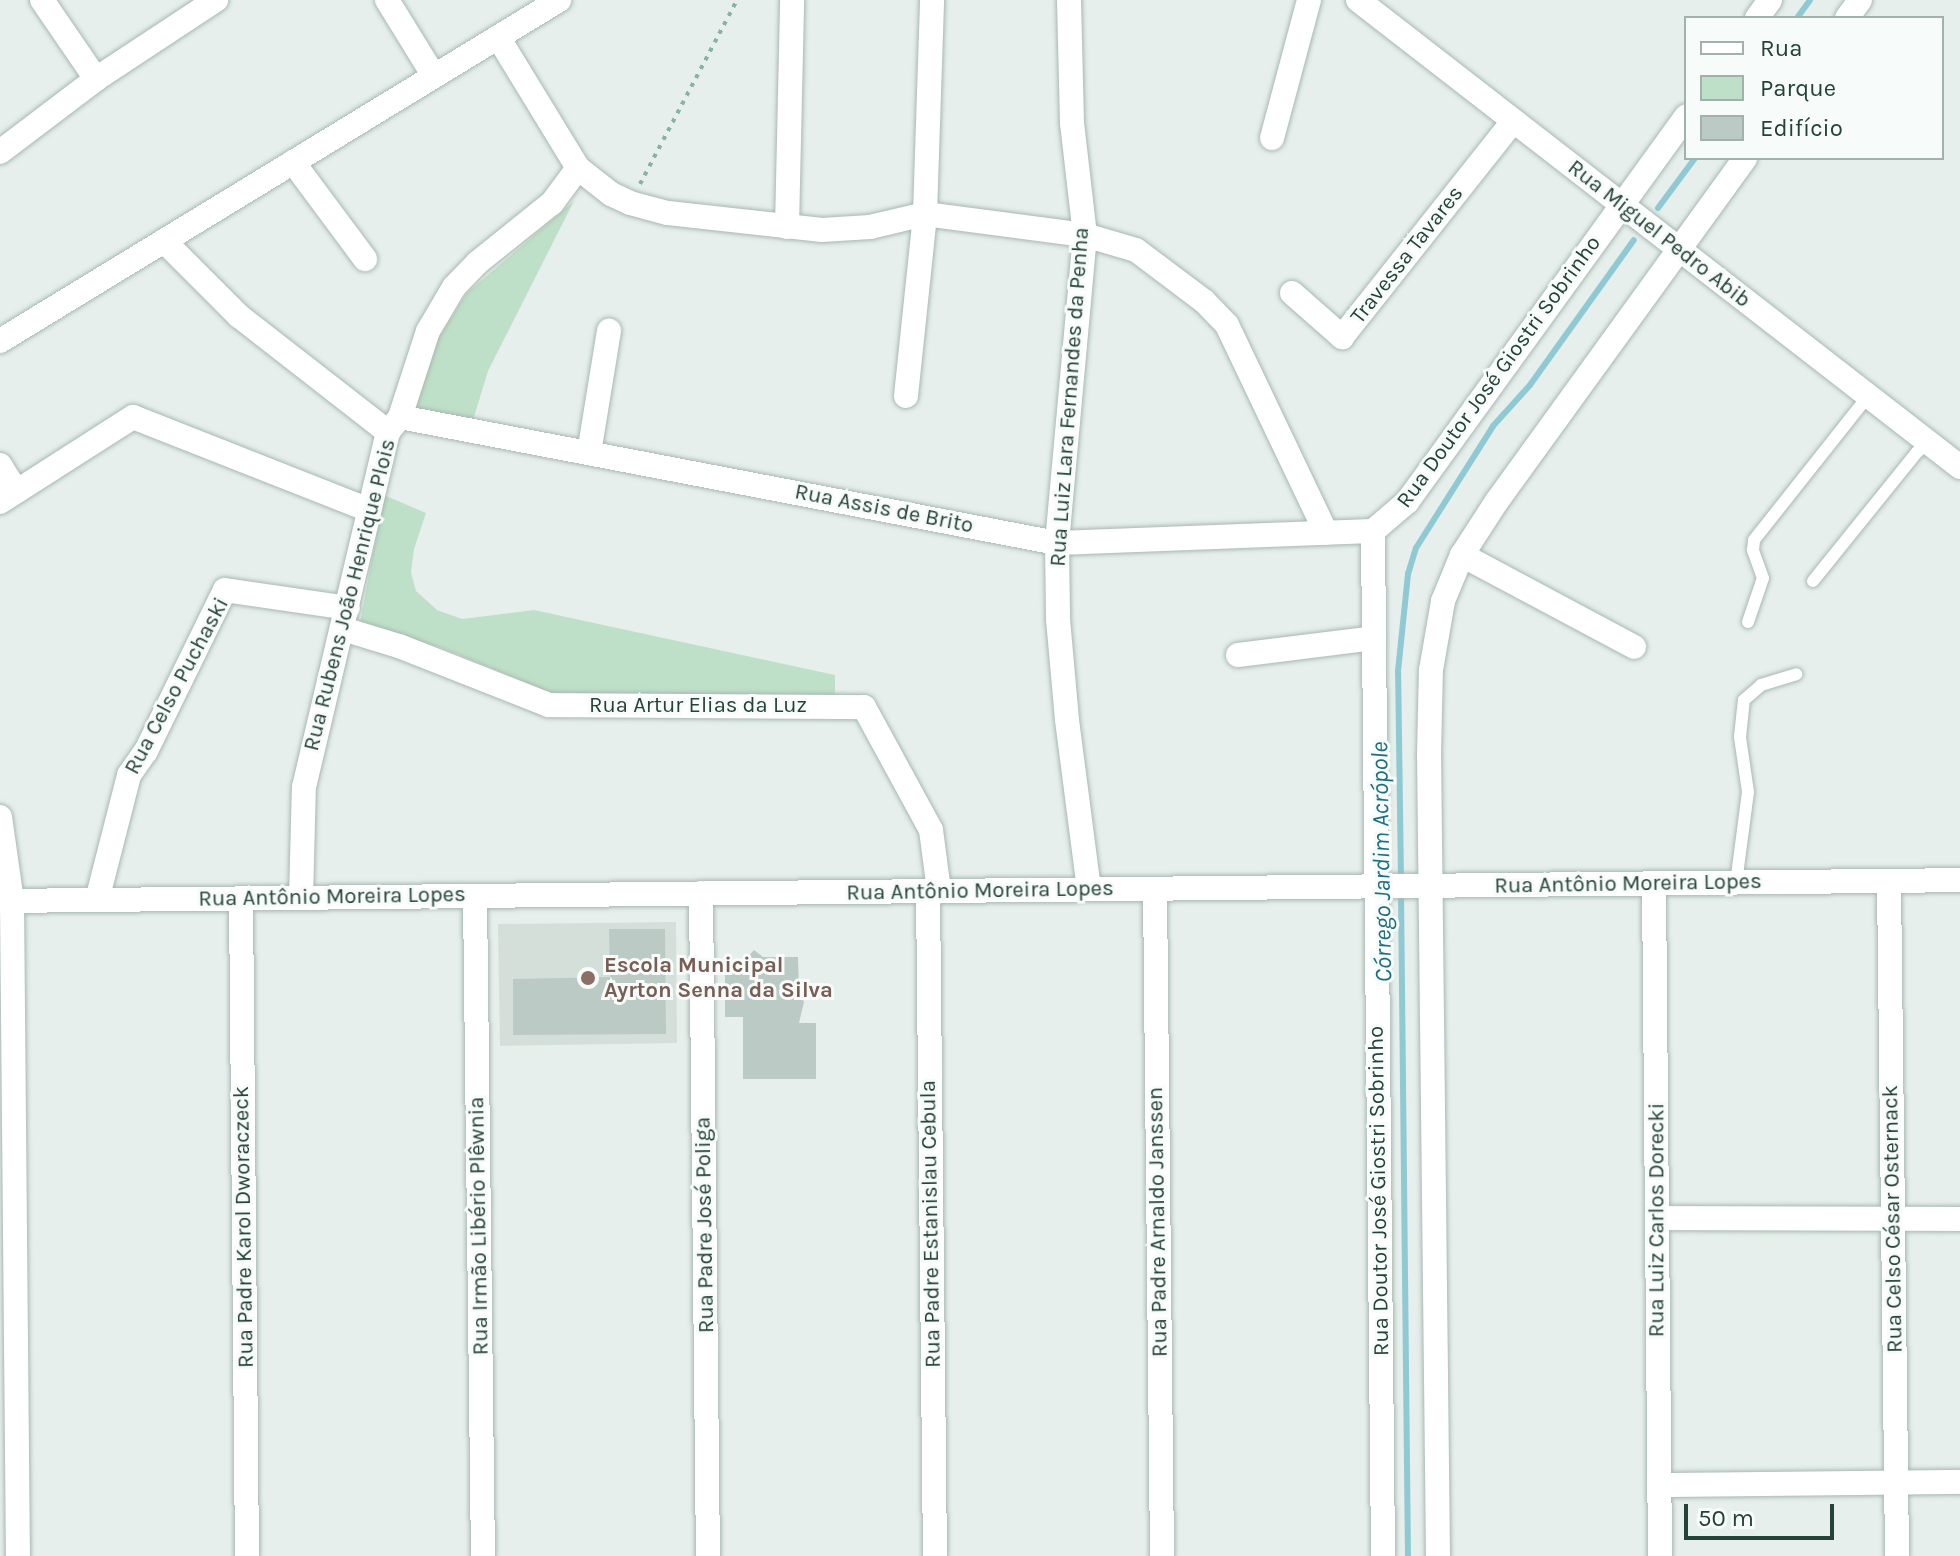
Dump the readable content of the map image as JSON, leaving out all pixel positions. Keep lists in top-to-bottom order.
{
  "streets": {
    "street": [
      "Rua Miguel Pedro Abib",
      "Travessa Tavares",
      "Rua Doutor José Giostri Sobrinho",
      "Rua Luiz Lara Fernandes da Penha",
      "Rua Assis de Brito",
      "Rua Rubens João Henrique Plois",
      "Rua Celso Puchaski",
      "Rua Artur Elias da Luz",
      "Rua Antônio Moreira Lopes",
      "Rua Celso César Osternack",
      "Rua Luiz Carlos Dorecki",
      "Rua Padre Arnaldo Janssen",
      "Rua Padre Estanislau Cebula",
      "Rua Padre José Poliga",
      "Rua Irmão Libério Plêwnia",
      "Rua Padre Karol Dworaczeck"
    ]
  },
  "crossings": [
    ["Rua Miguel Pedro Abib", "Travessa Tavares"],
    ["Rua Miguel Pedro Abib", "Rua Doutor José Giostri Sobrinho"],
    ["Rua Doutor José Giostri Sobrinho", "Rua Assis de Brito"],
    ["Rua Doutor José Giostri Sobrinho", "Rua Antônio Moreira Lopes"],
    ["Rua Luiz Lara Fernandes da Penha", "Rua Assis de Brito"],
    ["Rua Luiz Lara Fernandes da Penha", "Rua Antônio Moreira Lopes"],
    ["Rua Assis de Brito", "Rua Rubens João Henrique Plois"],
    ["Rua Rubens João Henrique Plois", "Rua Celso Puchaski"],
    ["Rua Rubens João Henrique Plois", "Rua Artur Elias da Luz"],
    ["Rua Rubens João Henrique Plois", "Rua Antônio Moreira Lopes"],
    ["Rua Celso Puchaski", "Rua Artur Elias da Luz"],
    ["Rua Celso Puchaski", "Rua Antônio Moreira Lopes"],
    ["Rua Artur Elias da Luz", "Rua Antônio Moreira Lopes"],
    ["Rua Artur Elias da Luz", "Rua Padre Estanislau Cebula"],
    ["Rua Antônio Moreira Lopes", "Rua Celso César Osternack"],
    ["Rua Antônio Moreira Lopes", "Rua Luiz Carlos Dorecki"],
    ["Rua Antônio Moreira Lopes", "Rua Padre Arnaldo Janssen"],
    ["Rua Antônio Moreira Lopes", "Rua Padre Estanislau Cebula"],
    ["Rua Antônio Moreira Lopes", "Rua Padre José Poliga"],
    ["Rua Antônio Moreira Lopes", "Rua Irmão Libério Plêwnia"],
    ["Rua Antônio Moreira Lopes", "Rua Padre Karol Dworaczeck"]
  ],
  "water": ["Córrego Jardim Acrópole"],
  "places": ["Escola Municipal Ayrton Senna da Silva"],
  "legend": ["Rua", "Parque", "Edifício"],
  "scale_bar": "50 m"
}
